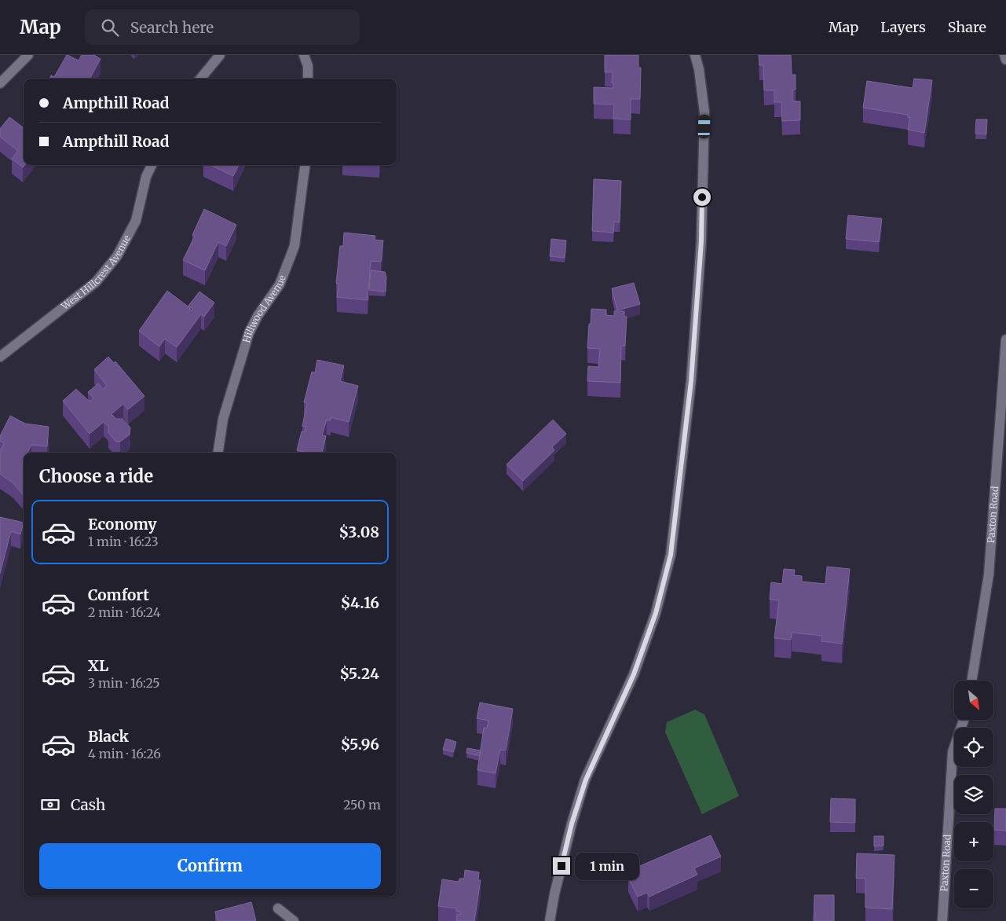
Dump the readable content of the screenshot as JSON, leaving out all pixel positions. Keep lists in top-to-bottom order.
{
  "streets": {
    "street": ["West Hillcrest Avenue", "Hillwood Avenue", "Paxton Road"]
  },
  "north": "bottom right",
  "page": {
    "header": "Map",
    "search": "Search here",
    "nav": ["Map", "Layers", "Share"],
    "banner": ["Ampthill Road", "Ampthill Road"],
    "heading": "Choose a ride",
    "list": [
      {
        "name": "Economy",
        "note": "1 min · 16:23",
        "value": "$3.08"
      },
      {
        "name": "Comfort",
        "note": "2 min · 16:24",
        "value": "$4.16"
      },
      {
        "name": "XL",
        "note": "3 min · 16:25",
        "value": "$5.24"
      },
      {
        "name": "Black",
        "note": "4 min · 16:26",
        "value": "$5.96"
      }
    ],
    "map_buttons": ["+", "−"],
    "pay": ["Cash", "250 m"],
    "buttons": "Confirm",
    "bubble": "1 min"
  }
}
